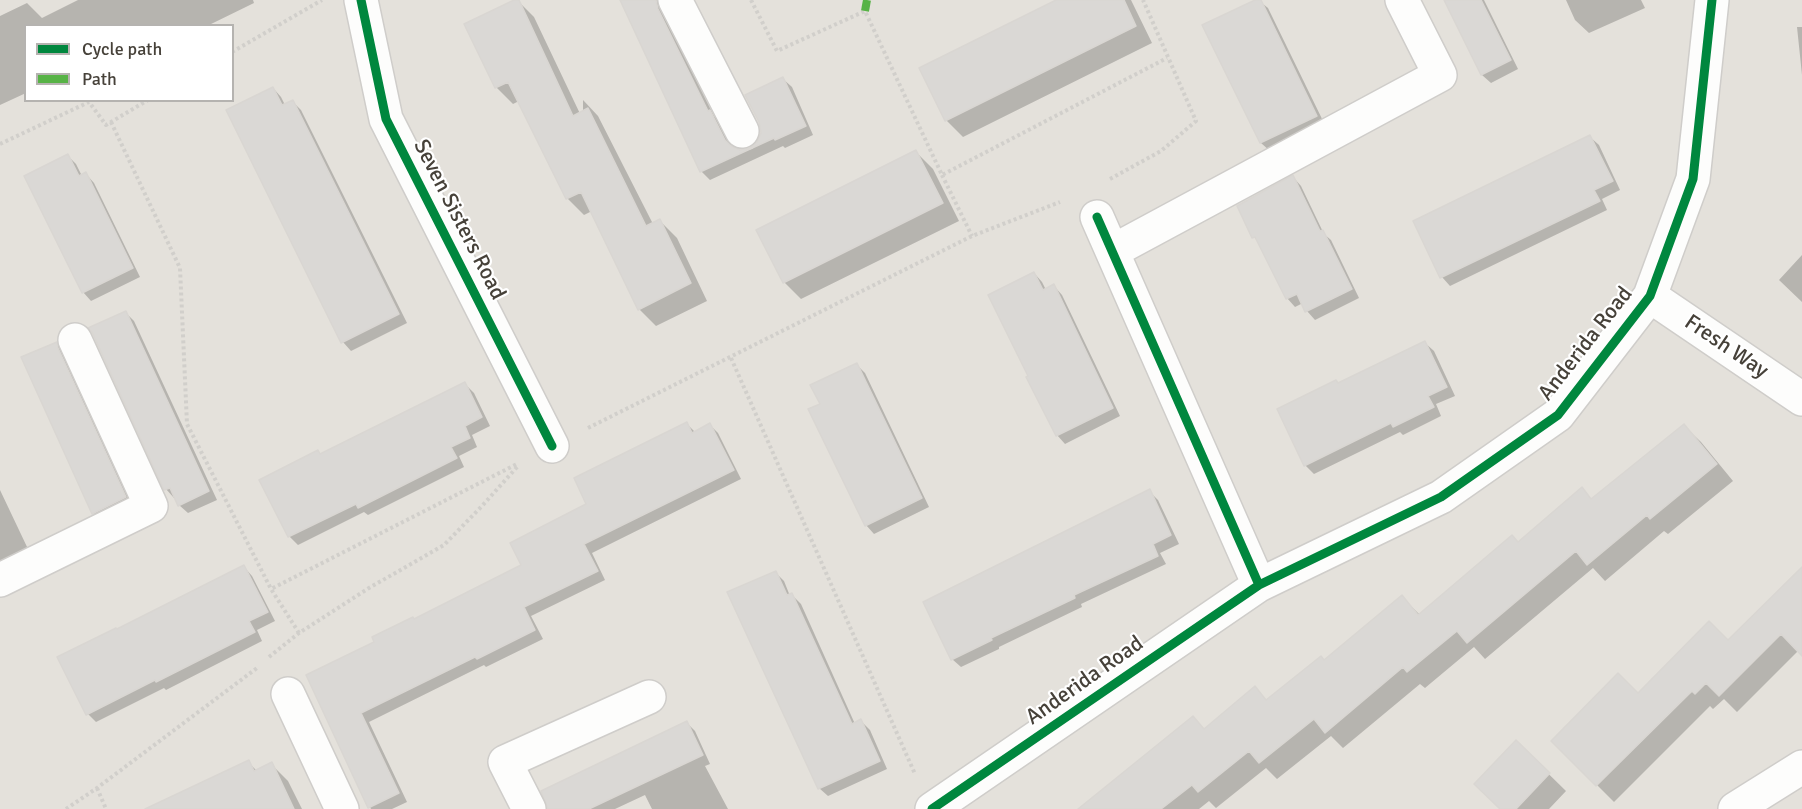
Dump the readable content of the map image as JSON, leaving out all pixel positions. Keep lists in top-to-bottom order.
{
  "streets": {
    "street": ["Seven Sisters Road", "Anderida Road", "Fresh Way"]
  },
  "crossings": [
    ["Anderida Road", "Fresh Way"]
  ],
  "legend": ["Cycle path", "Path"]
}
